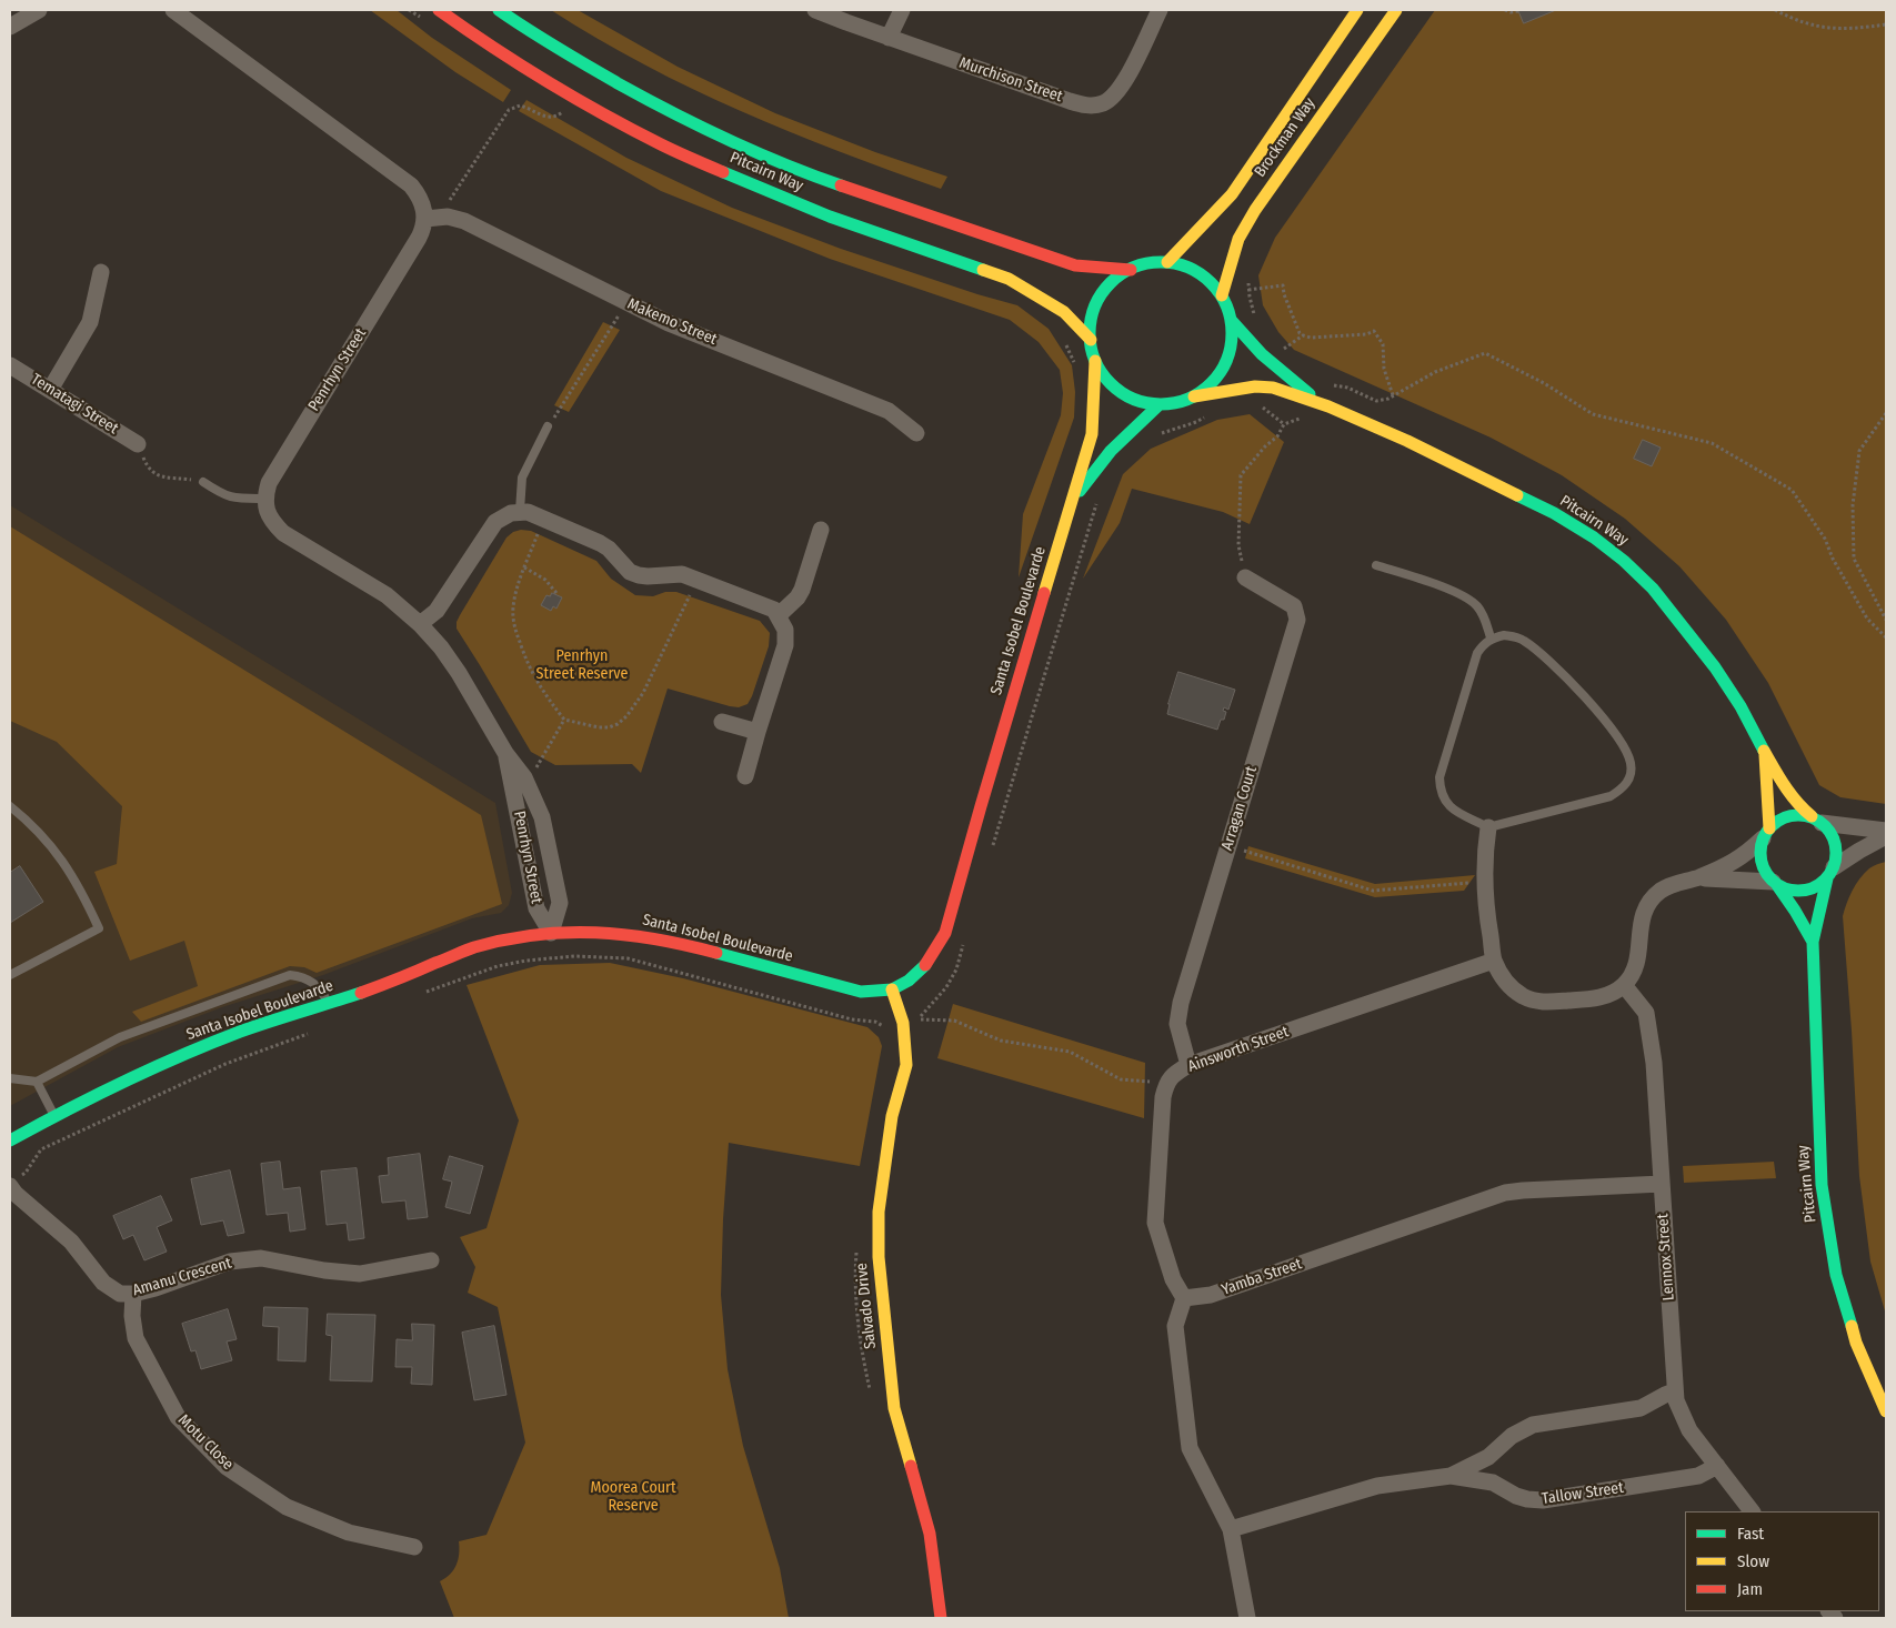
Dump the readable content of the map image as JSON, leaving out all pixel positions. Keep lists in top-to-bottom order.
{
  "streets": {
    "main road": [
      "Brockman Way",
      "Pitcairn Way",
      "Santa Isobel Boulevarde",
      "Salvado Drive"
    ],
    "street": [
      "Murchison Street",
      "Makemo Street",
      "Penrhyn Street",
      "Tematagi Street",
      "Arragan Court",
      "Ainsworth Street",
      "Lennox Street",
      "Amanu Crescent",
      "Yamba Street",
      "Motu Close",
      "Tallow Street"
    ]
  },
  "crossings": [
    ["Brockman Way", "Pitcairn Way"],
    ["Brockman Way", "Santa Isobel Boulevarde"],
    ["Pitcairn Way", "Santa Isobel Boulevarde"],
    ["Makemo Street", "Penrhyn Street"],
    ["Penrhyn Street", "Santa Isobel Boulevarde"],
    ["Santa Isobel Boulevarde", "Salvado Drive"],
    ["Arragan Court", "Ainsworth Street"],
    ["Ainsworth Street", "Yamba Street"],
    ["Lennox Street", "Yamba Street"],
    ["Lennox Street", "Tallow Street"],
    ["Amanu Crescent", "Motu Close"]
  ],
  "parks": ["Penrhyn Street Reserve", "Moorea Court Reserve"],
  "legend": ["Fast", "Slow", "Jam"]
}
